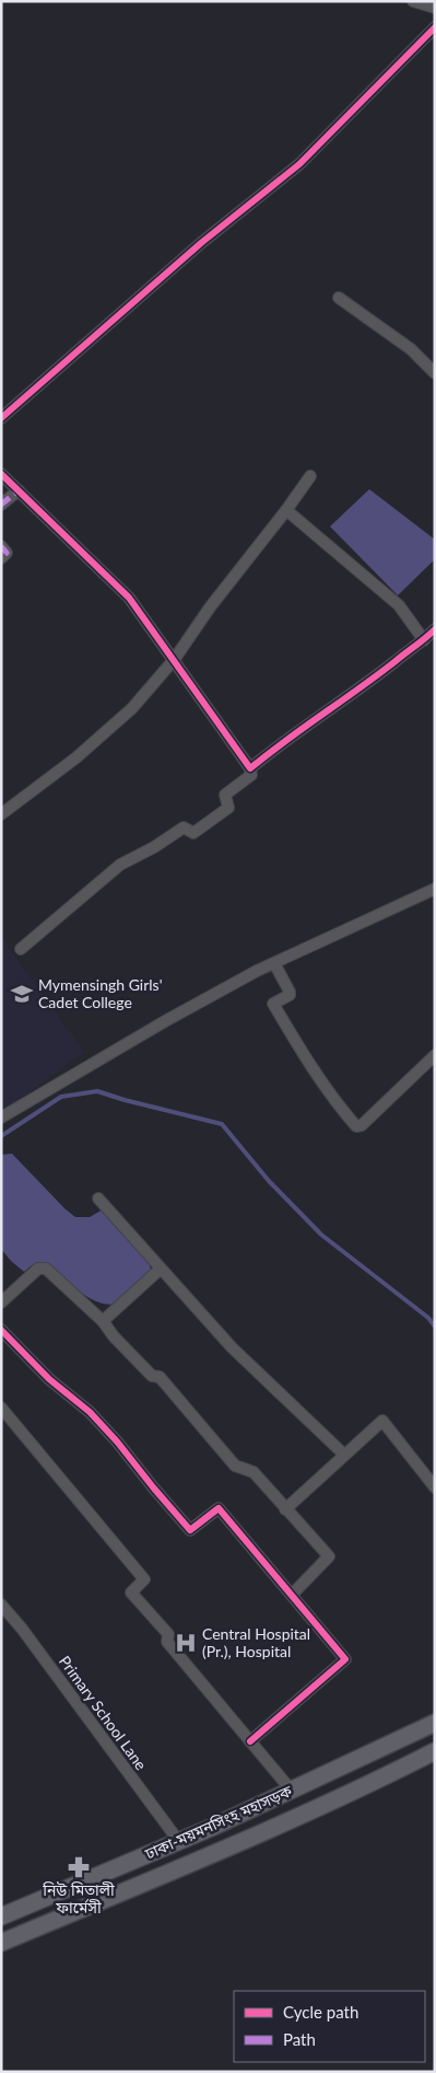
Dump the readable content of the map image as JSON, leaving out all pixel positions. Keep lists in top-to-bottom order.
{
  "streets": {
    "main road": ["ঢাকা-ময়মনসিংহ মহাসড়ক"],
    "street": ["Primary School Lane"]
  },
  "crossings": [
    ["Primary School Lane", "ঢাকা-ময়মনসিংহ মহাসড়ক"]
  ],
  "places": {
    "school or university": ["Mymensingh Girls' Cadet College"],
    "hospital": ["Central Hospital (Pr.), Hospital"],
    "pharmacy": ["নিউ মিতালী ফার্মেসী"]
  },
  "legend": ["Cycle path", "Path"]
}
